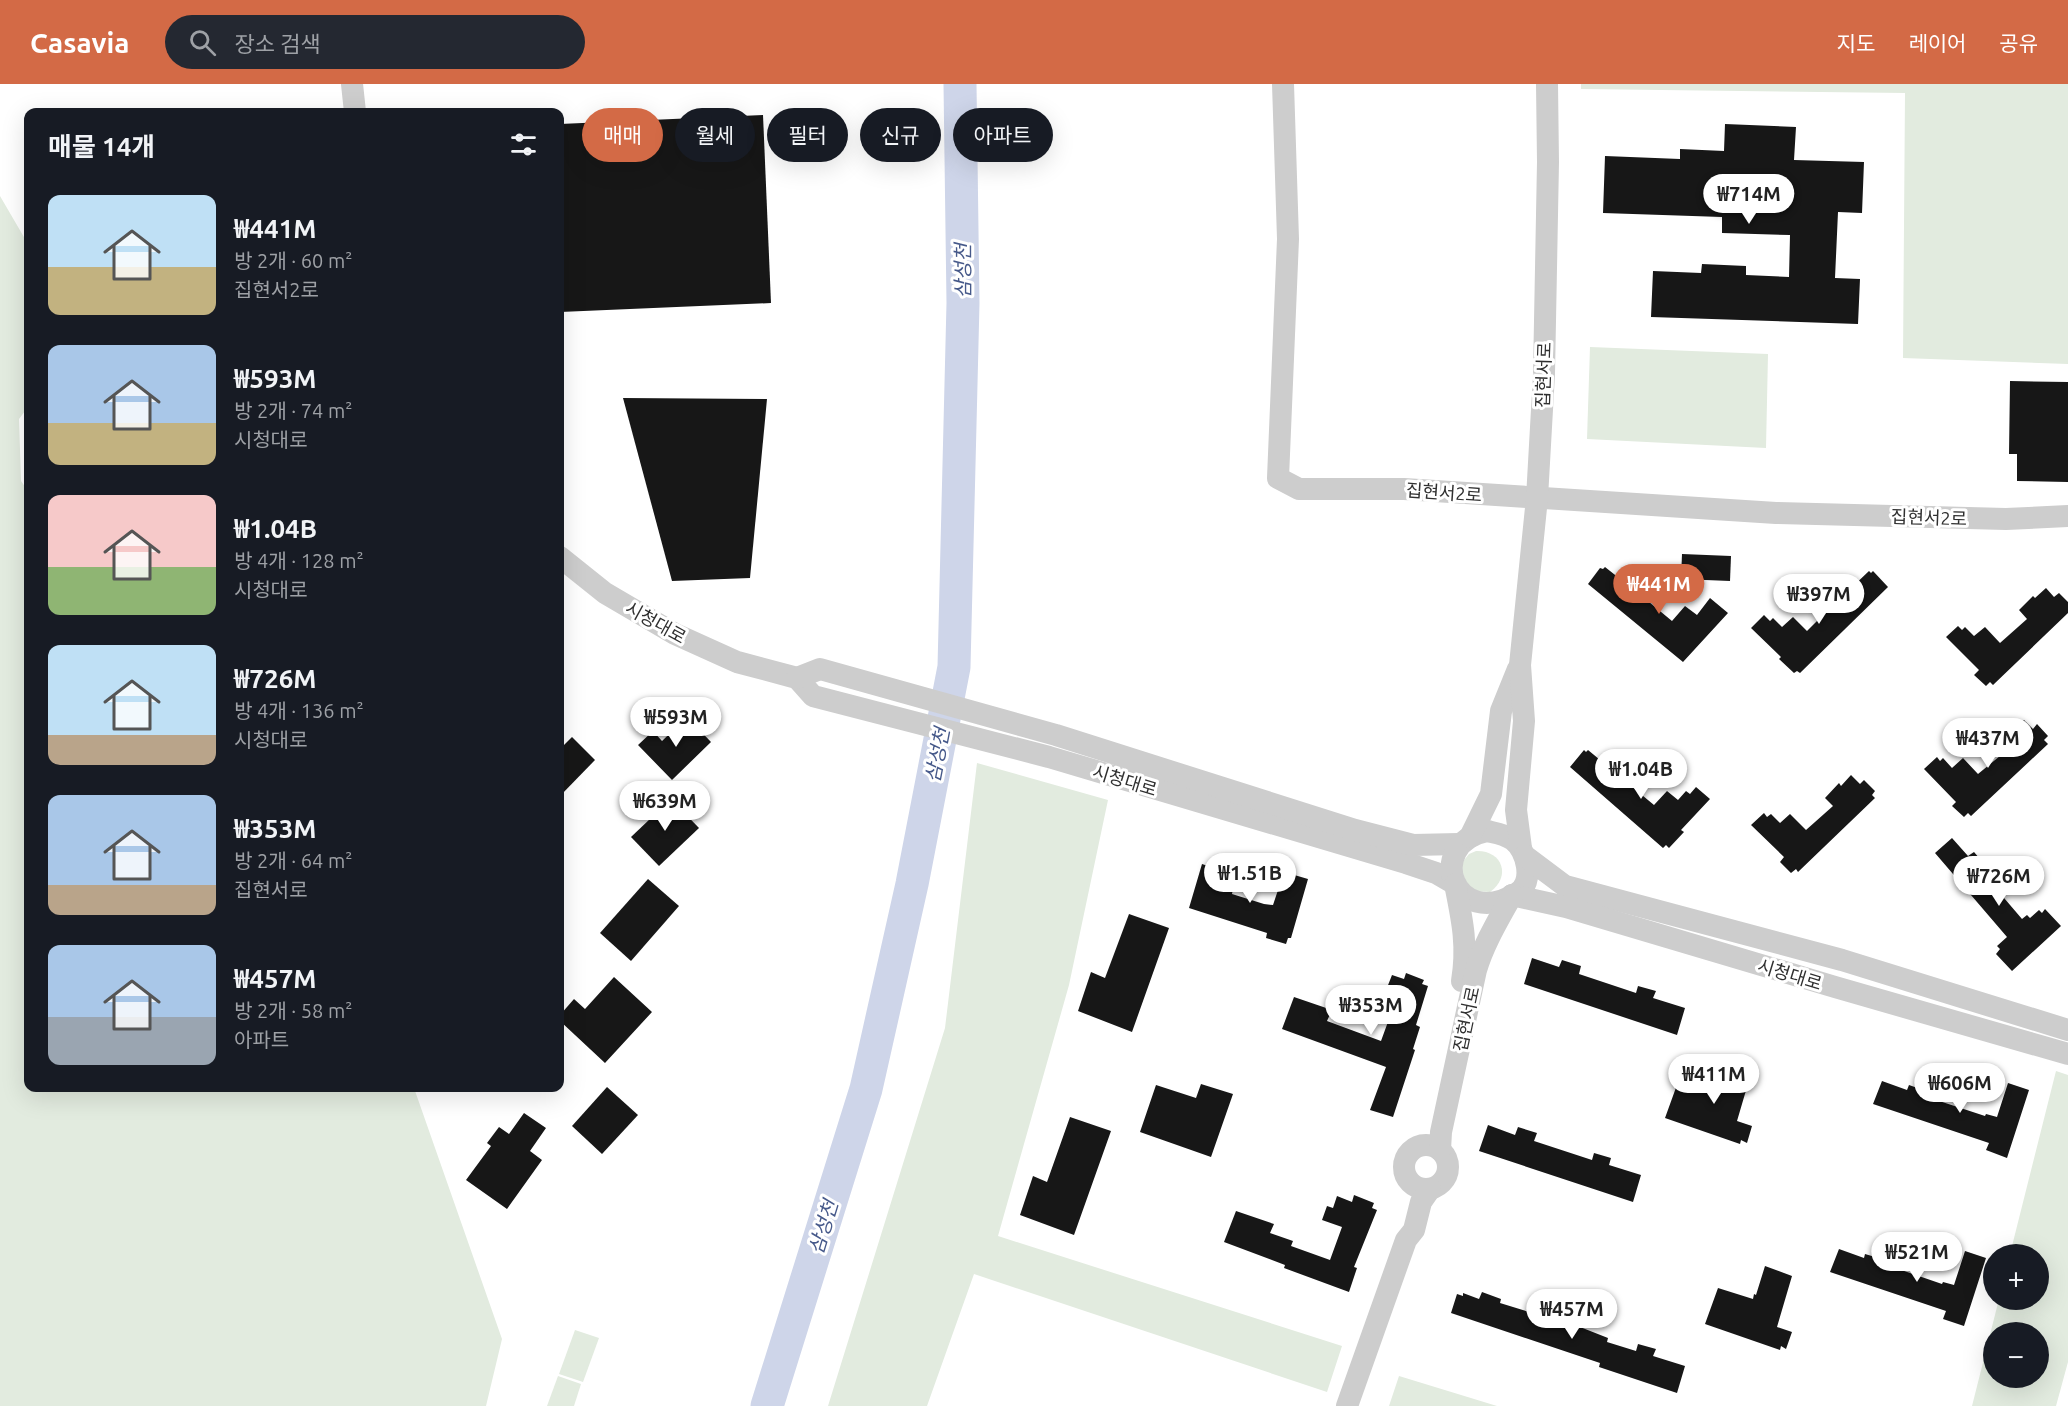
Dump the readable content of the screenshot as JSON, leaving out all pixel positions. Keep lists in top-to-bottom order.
{
  "streets": {
    "street": ["집현서로", "집현서2로", "시청대로"]
  },
  "crossings": [
    ["집현서로", "집현서2로"],
    ["집현서로", "시청대로"]
  ],
  "water": ["삼성천"],
  "page": {
    "header": "Casavia",
    "search": "장소 검색",
    "nav": ["지도", "레이어", "공유"],
    "chip": [
      "매매",
      "월세",
      "필터",
      "신규",
      "아파트"
    ],
    "heading": "매물 14개",
    "price": [
      "₩714M",
      "₩441M",
      "₩397M",
      "₩593M",
      "₩437M",
      "₩1.04B",
      "₩639M",
      "₩1.51B",
      "₩726M",
      "₩353M",
      "₩411M",
      "₩606M",
      "₩521M",
      "₩457M"
    ],
    "list": [
      {
        "name": "₩441M",
        "note": "방 2개 · 60 m² · 집현서2로"
      },
      {
        "name": "₩593M",
        "note": "방 2개 · 74 m² · 시청대로"
      },
      {
        "name": "₩1.04B",
        "note": "방 4개 · 128 m² · 시청대로"
      },
      {
        "name": "₩726M",
        "note": "방 4개 · 136 m² · 시청대로"
      },
      {
        "name": "₩353M",
        "note": "방 2개 · 64 m² · 집현서로"
      },
      {
        "name": "₩457M",
        "note": "방 2개 · 58 m² · 아파트"
      }
    ],
    "map_buttons": ["+", "−"]
  }
}
